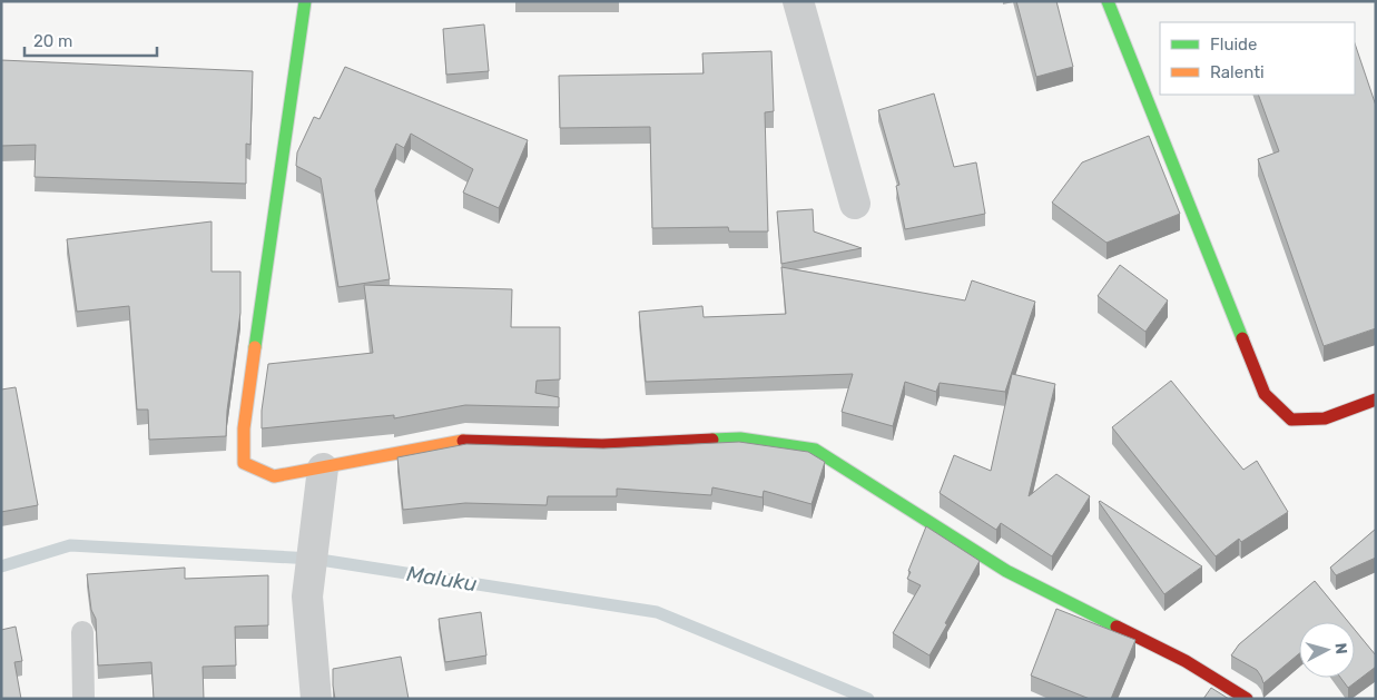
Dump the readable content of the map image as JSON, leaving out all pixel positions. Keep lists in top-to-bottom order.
{
  "water": ["Maluku"],
  "legend": ["Fluide", "Ralenti"],
  "scale_bar": "20 m",
  "north": "right"
}
